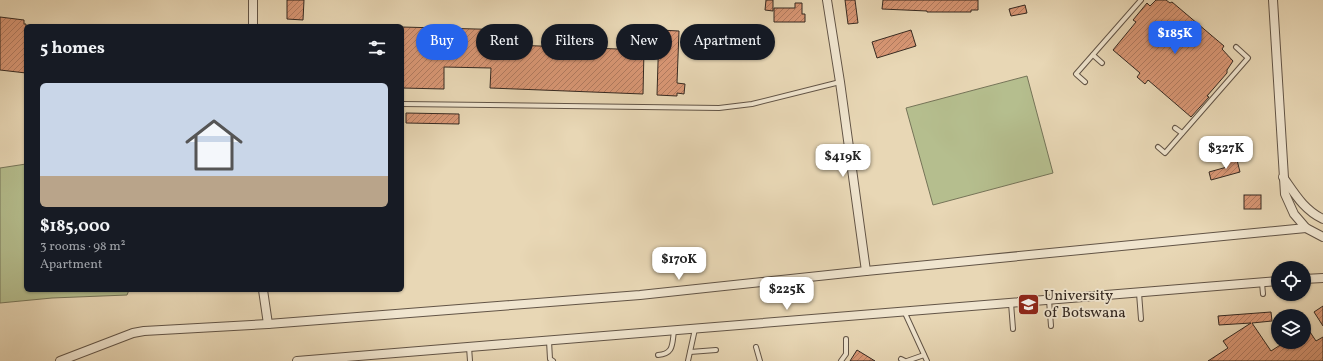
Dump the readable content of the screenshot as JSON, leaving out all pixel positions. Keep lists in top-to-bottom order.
{
  "places": {
    "school or university": ["University of Botswana"]
  },
  "page": {
    "price": [
      "$185K",
      "$327K",
      "$419K",
      "$170K",
      "$225K"
    ],
    "chip": [
      "Buy",
      "Rent",
      "Filters",
      "New",
      "Apartment"
    ],
    "heading": "5 homes",
    "list": [
      {
        "name": "$185,000",
        "note": "3 rooms · 98 m² · Apartment"
      }
    ]
  }
}
